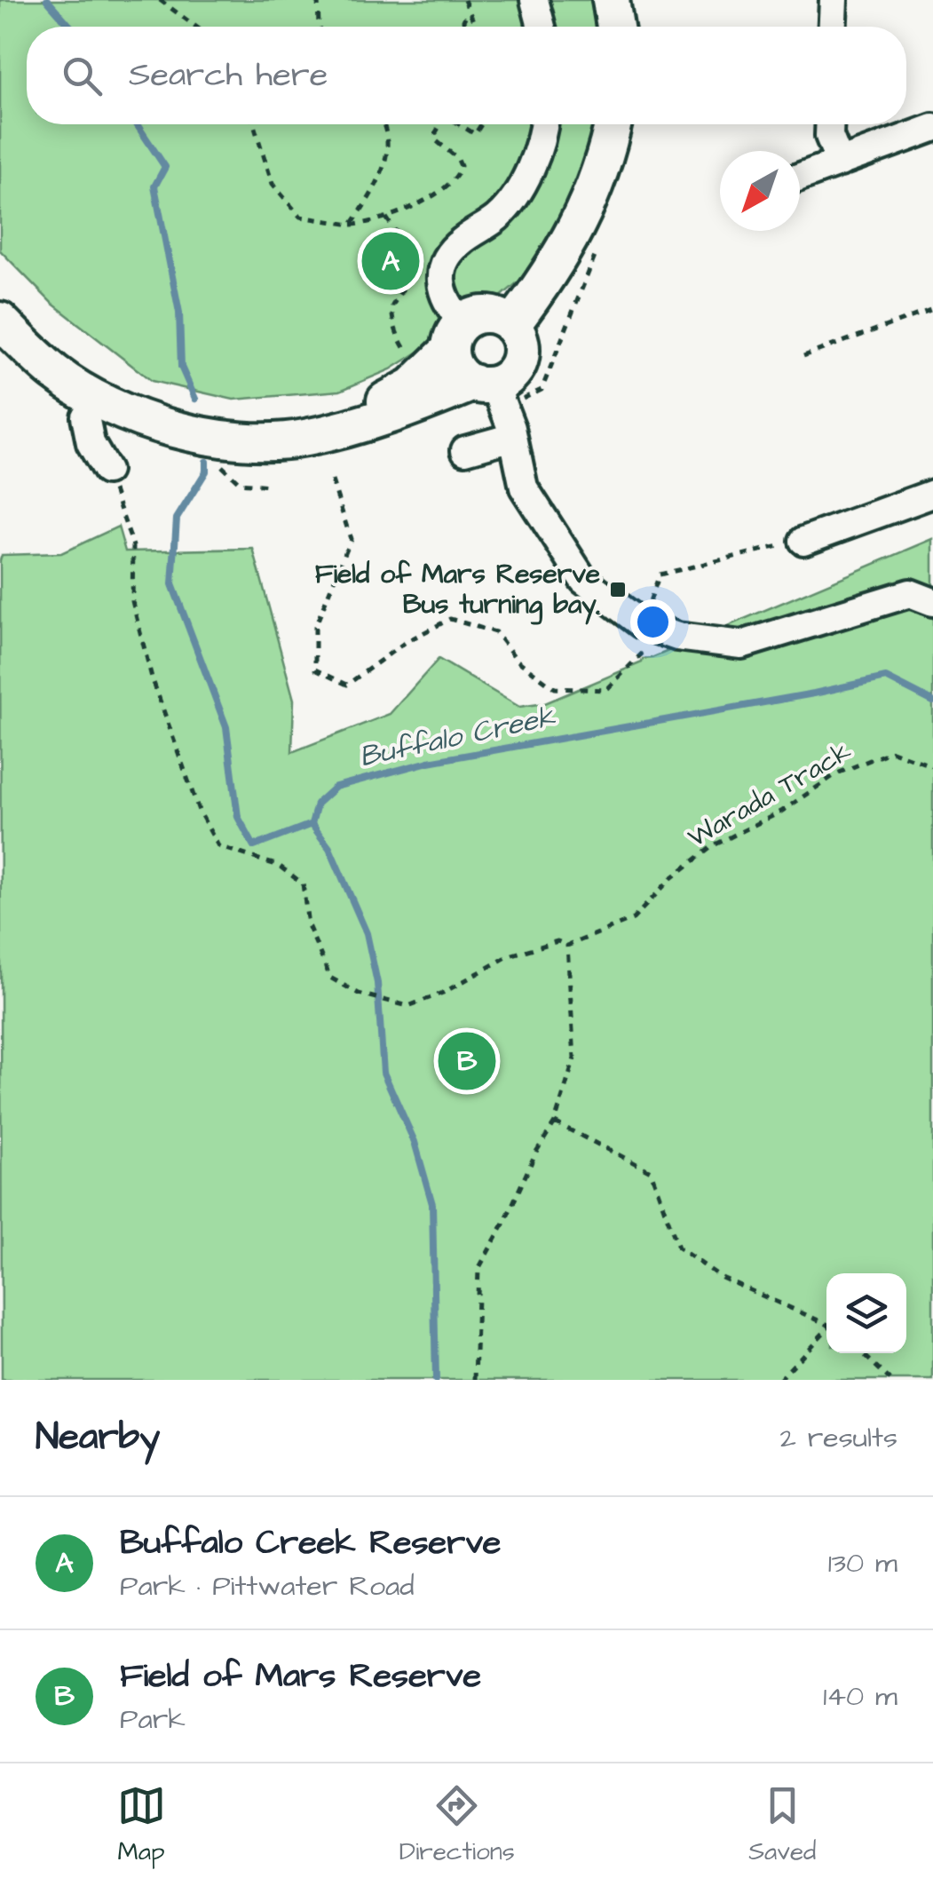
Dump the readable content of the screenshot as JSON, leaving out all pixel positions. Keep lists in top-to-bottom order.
{
  "streets": {
    "path": ["Warada Track"]
  },
  "water": ["Buffalo Creek"],
  "places": {
    "transit": ["Field of Mars Reserve Bus turning bay."]
  },
  "north": "bottom left",
  "page": {
    "search": "Search here",
    "pins": ["A", "B"],
    "heading": ["Nearby", "2 results"],
    "list": [
      {
        "mark": "A",
        "name": "Buffalo Creek Reserve",
        "note": "Park · Pittwater Road",
        "value": "130 m"
      },
      {
        "mark": "B",
        "name": "Field of Mars Reserve",
        "note": "Park",
        "value": "140 m"
      }
    ],
    "nav": ["Map", "Directions", "Saved"]
  }
}
